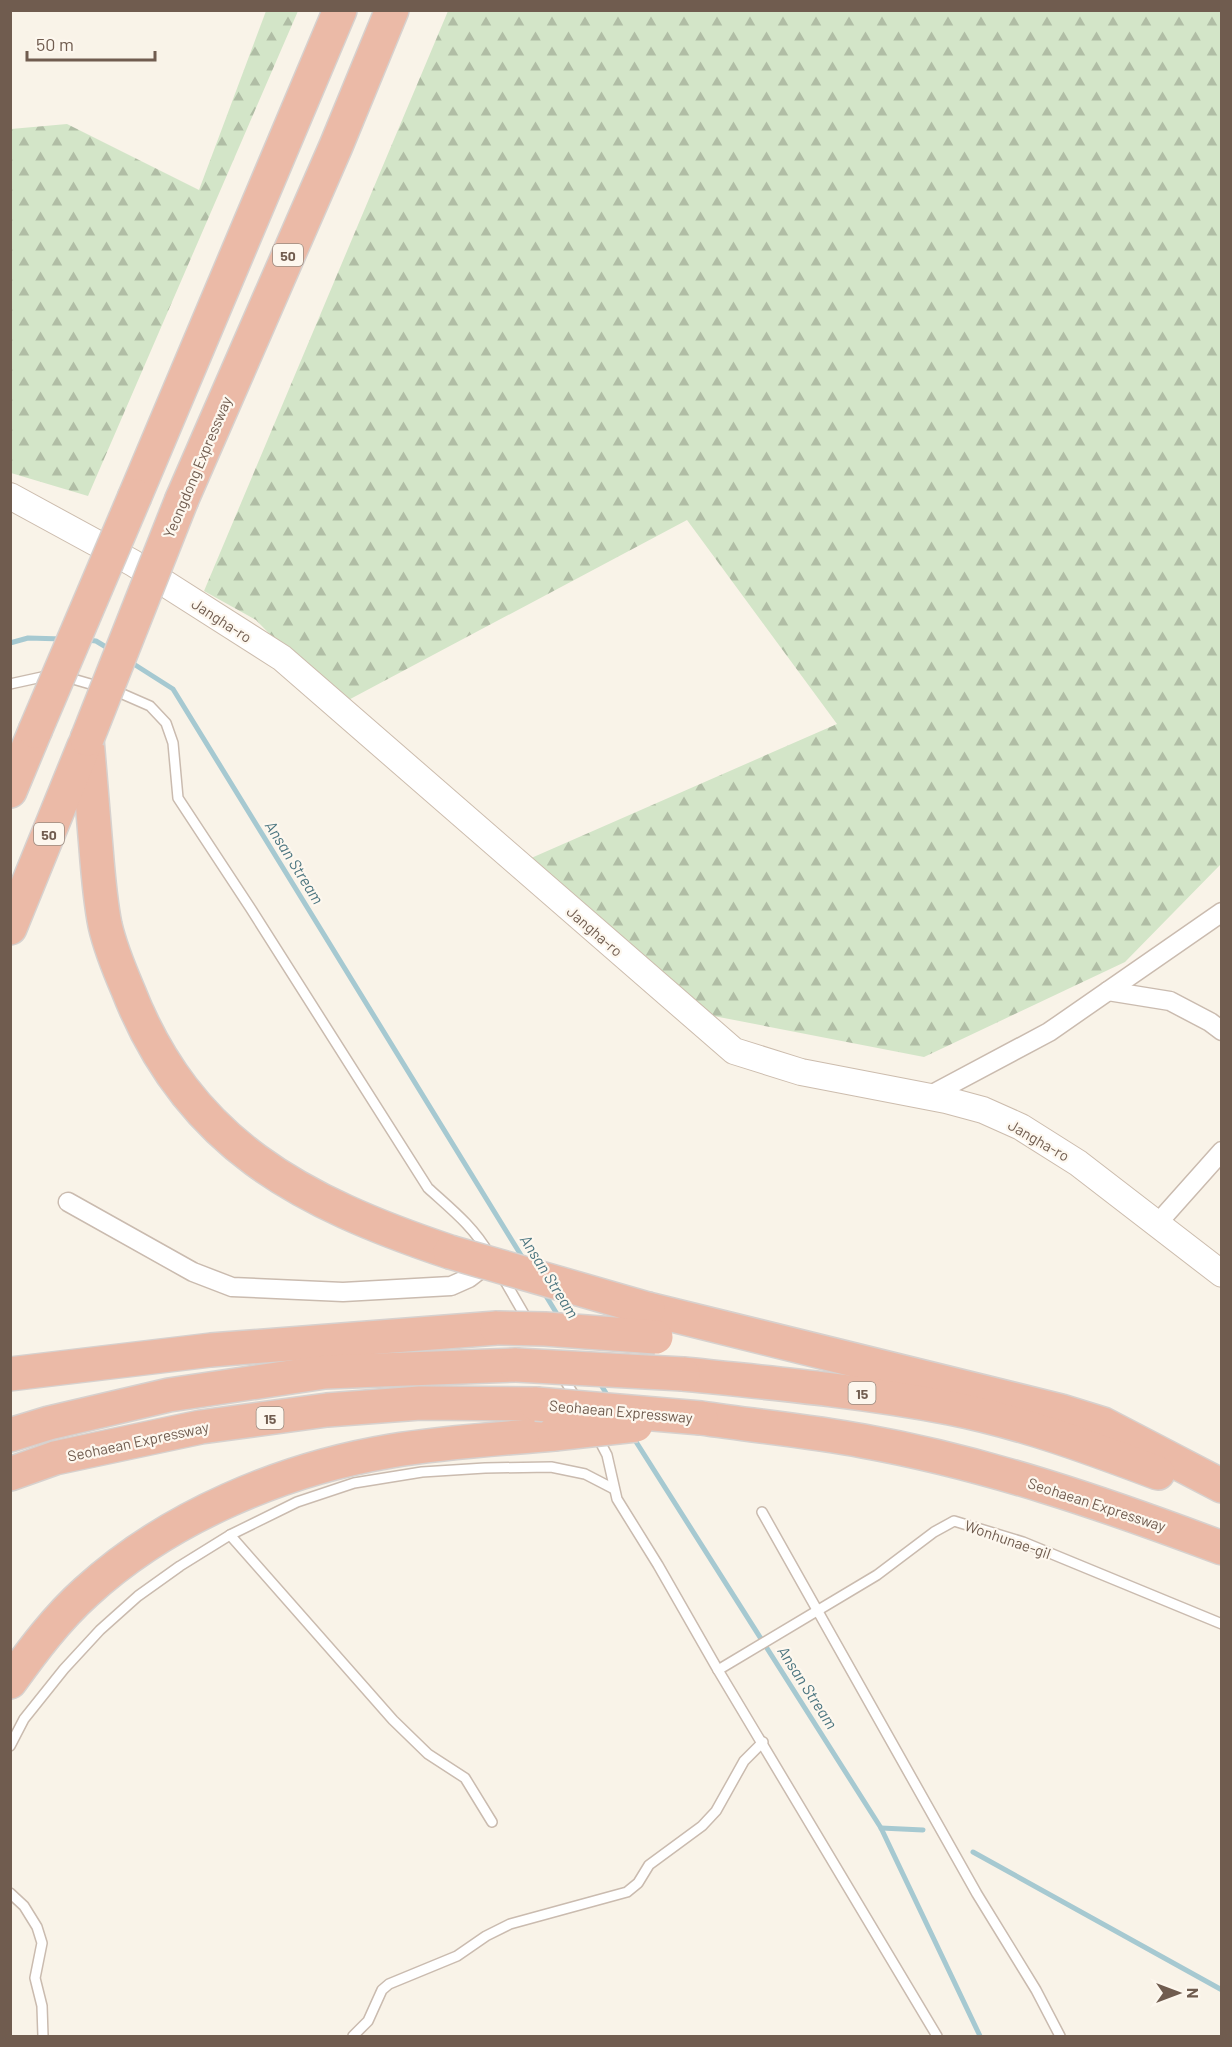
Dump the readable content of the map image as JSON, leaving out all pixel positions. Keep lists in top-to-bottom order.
{
  "streets": {
    "highway": [
      "50",
      "Yeongdong Expressway",
      "15",
      "Seohaean Expressway"
    ],
    "street": ["Jangha-ro"],
    "lane": ["Wonhunae-gil"]
  },
  "water": ["Ansan Stream"],
  "scale_bar": "50 m",
  "north": "right"
}
